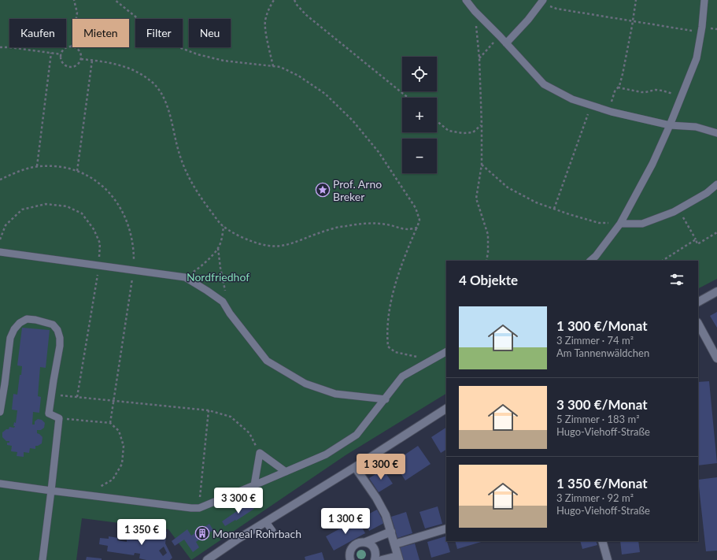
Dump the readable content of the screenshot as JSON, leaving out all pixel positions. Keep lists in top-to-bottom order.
{
  "parks": ["Nordfriedhof"],
  "places": {
    "place": ["Prof. Arno Breker"],
    "building": ["Monreal Rohrbach"]
  },
  "page": {
    "chip": [
      "Kaufen",
      "Mieten",
      "Filter",
      "Neu"
    ],
    "map_buttons": ["+", "−"],
    "heading": "4 Objekte",
    "list": [
      {
        "name": "1 300 €/Monat",
        "note": "3 Zimmer · 74 m² · Am Tannenwäldchen"
      },
      {
        "name": "3 300 €/Monat",
        "note": "5 Zimmer · 183 m² · Hugo-Viehoff-Straße"
      },
      {
        "name": "1 350 €/Monat",
        "note": "3 Zimmer · 92 m² · Hugo-Viehoff-Straße"
      }
    ],
    "price": [
      "1 300 €",
      "3 300 €",
      "1 300 €",
      "1 350 €"
    ]
  }
}
